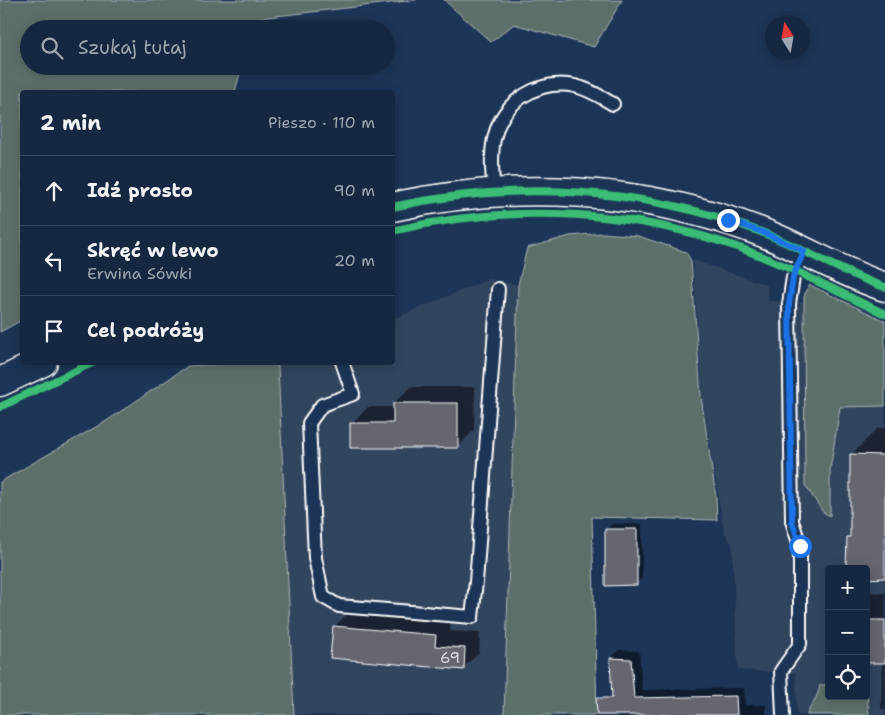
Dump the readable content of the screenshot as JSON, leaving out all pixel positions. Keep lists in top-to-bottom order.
{
  "house_numbers": ["69"],
  "north": "top",
  "page": {
    "search": "Szukaj tutaj",
    "heading": ["2 min", "Pieszo · 110 m"],
    "list": [
      ["Idź prosto", "90 m"],
      ["Skręć w lewo", "Erwina Sówki", "20 m"],
      "Cel podróży"
    ],
    "map_buttons": ["+", "−"]
  }
}
